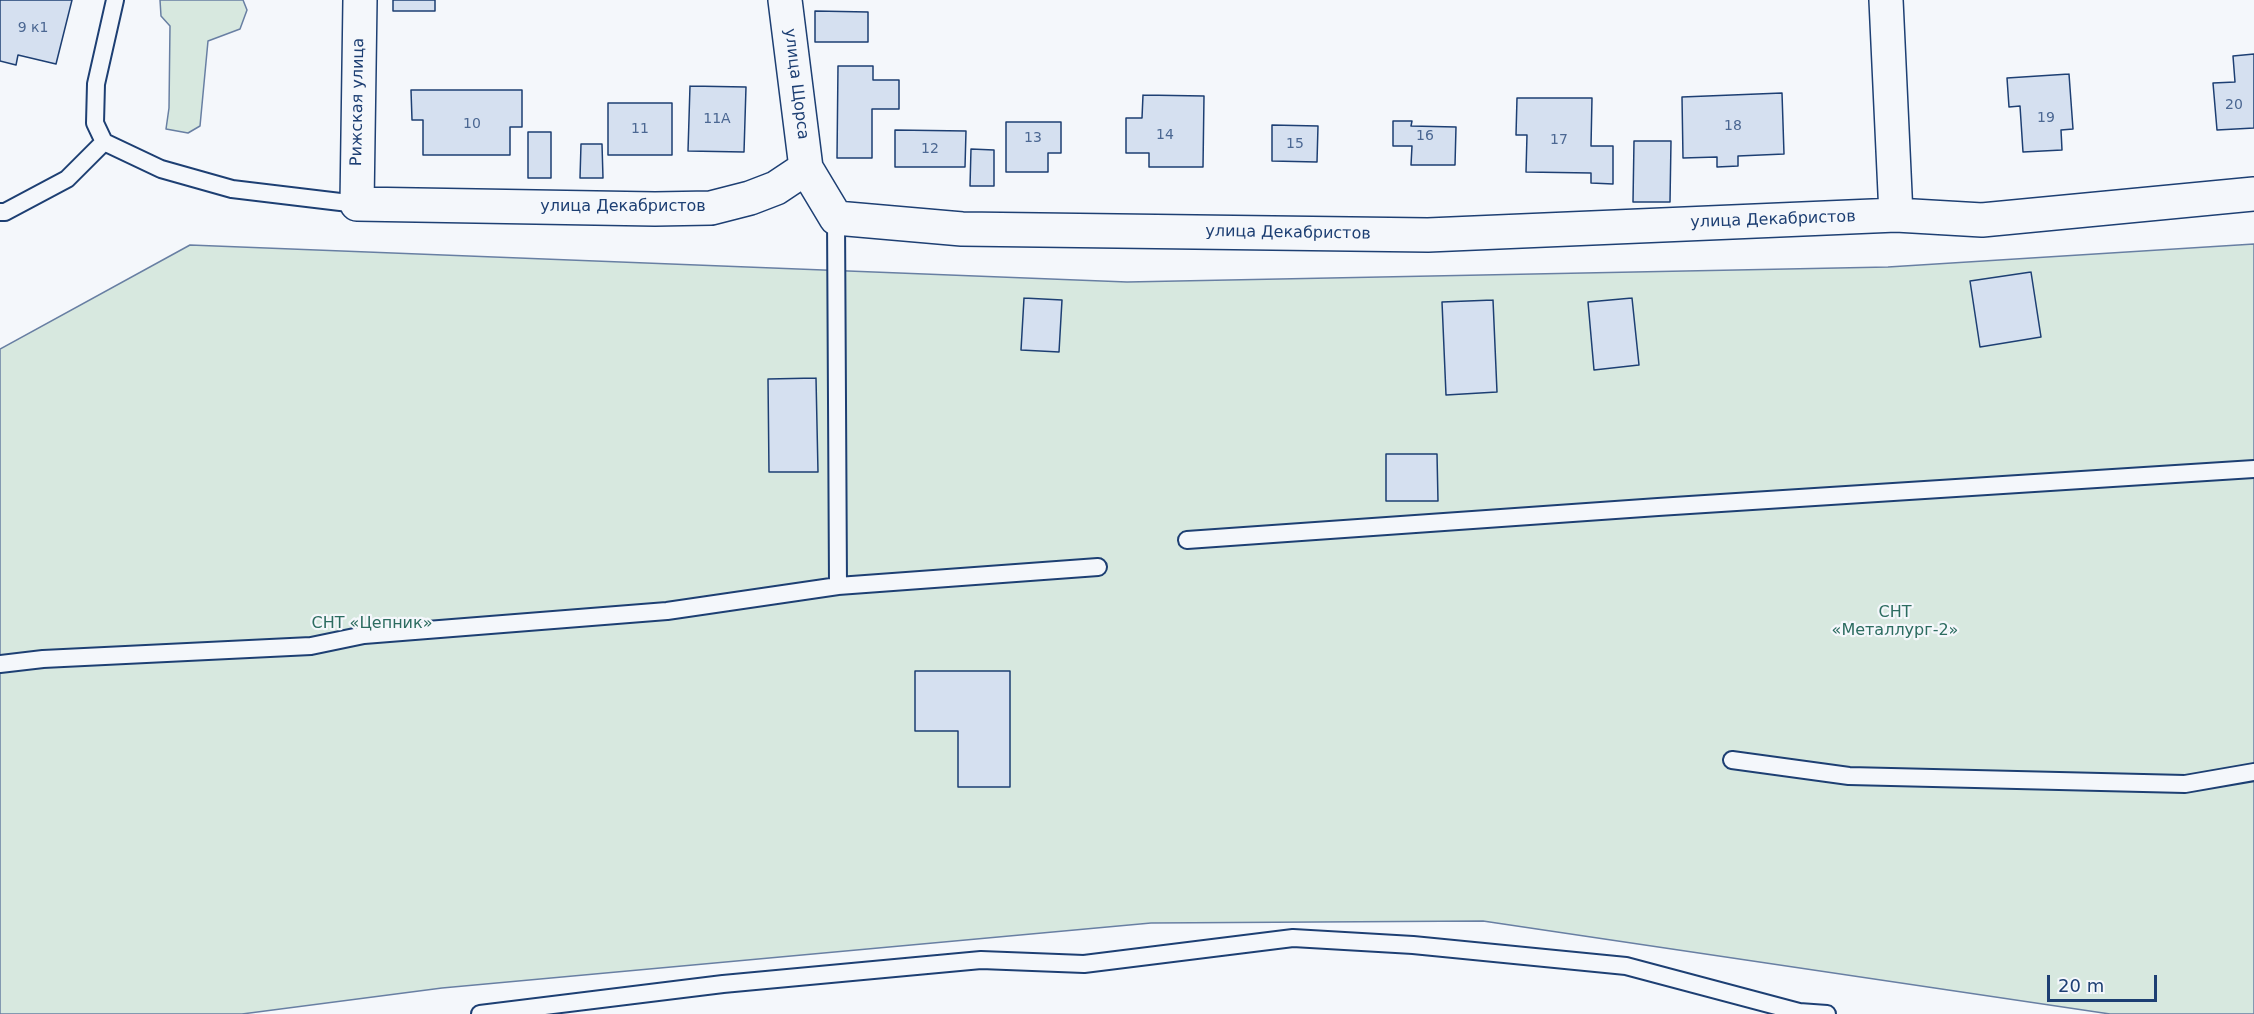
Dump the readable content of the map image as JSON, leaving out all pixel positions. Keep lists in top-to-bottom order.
{
  "streets": {
    "street": ["улица Щорса", "Рижская улица", "улица Декабристов"]
  },
  "crossings": [
    ["улица Щорса", "улица Декабристов"],
    ["Рижская улица", "улица Декабристов"]
  ],
  "parks": ["СНТ «Металлург-2»", "СНТ «Цепник»"],
  "house_numbers": [
    "9 к1",
    "20",
    "19",
    "11А",
    "10",
    "18",
    "11",
    "14",
    "16",
    "13",
    "17",
    "15",
    "12"
  ],
  "scale_bar": "20 m"
}
